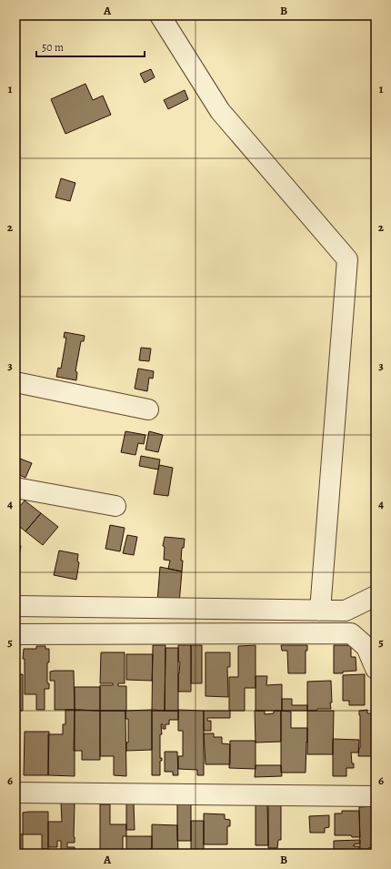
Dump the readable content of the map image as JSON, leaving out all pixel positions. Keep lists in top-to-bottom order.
{
  "scale_bar": "50 m",
  "grid": {
    "columns": ["A", "B"],
    "rows": [
      "1",
      "2",
      "3",
      "4",
      "5",
      "6"
    ]
  }
}
